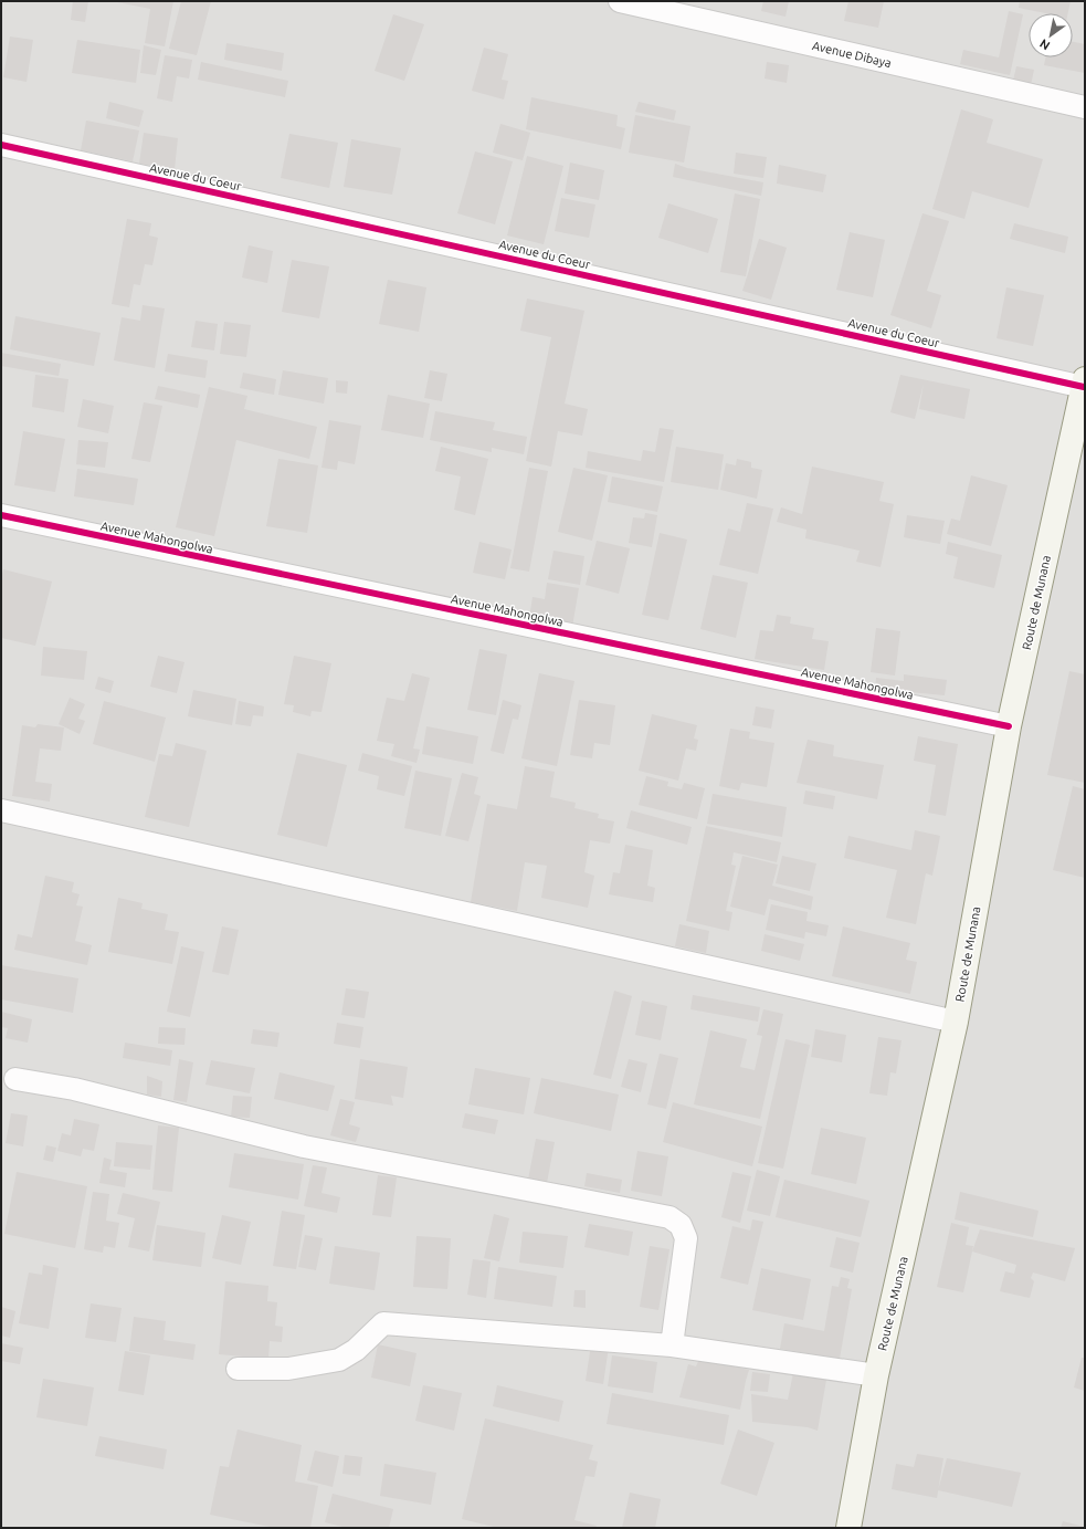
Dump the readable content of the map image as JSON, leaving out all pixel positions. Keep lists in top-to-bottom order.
{
  "streets": {
    "main road": ["Route de Munana"],
    "street": ["Avenue Dibaya", "Avenue du Coeur", "Avenue Mahongolwa"]
  },
  "crossings": [
    ["Avenue du Coeur", "Route de Munana"],
    ["Avenue Mahongolwa", "Route de Munana"]
  ],
  "north": "bottom left"
}
